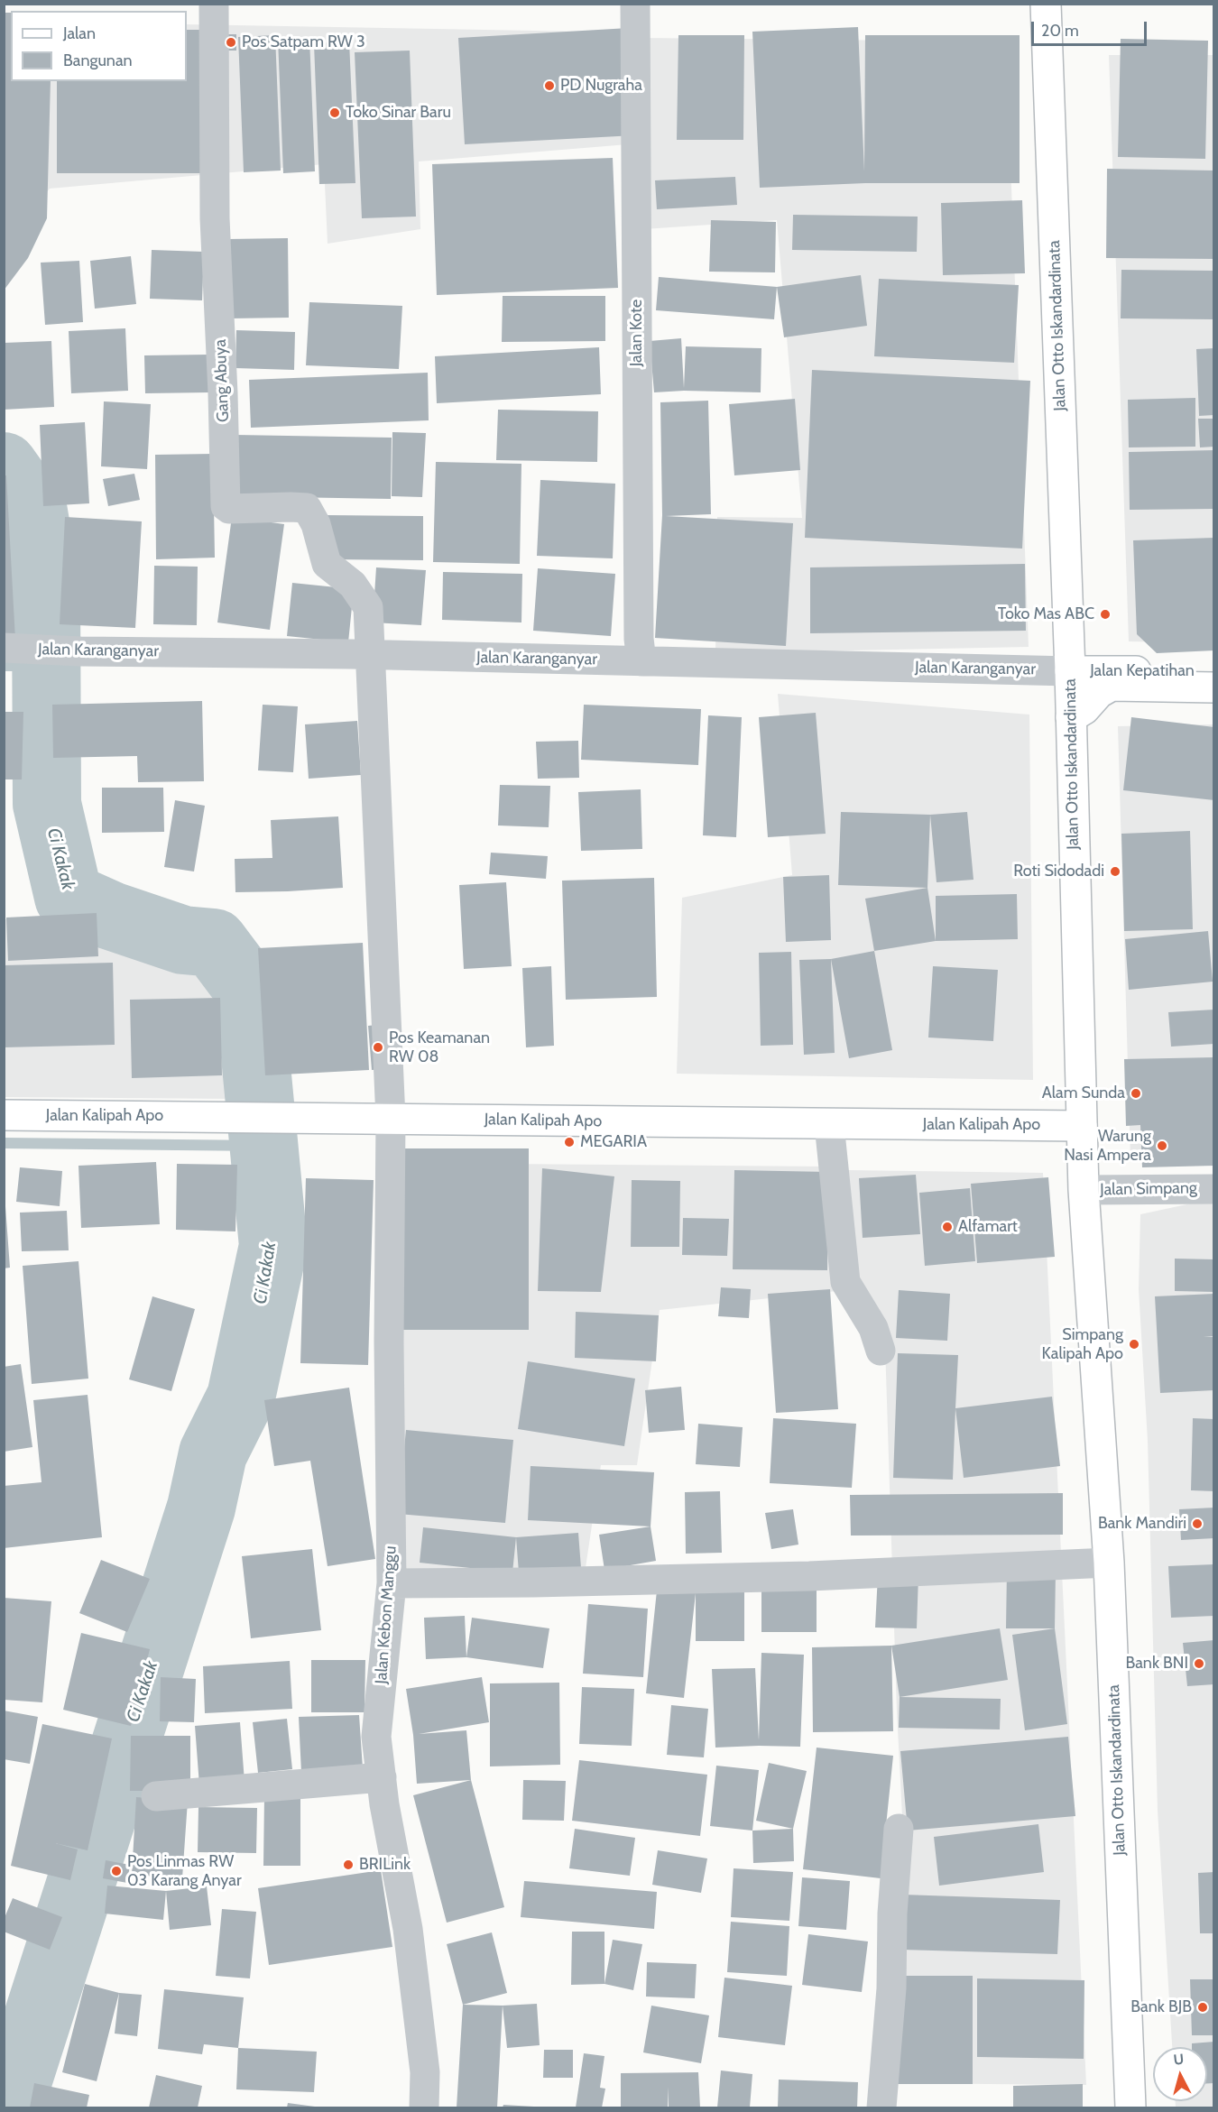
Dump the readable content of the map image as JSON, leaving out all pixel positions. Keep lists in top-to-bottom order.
{
  "streets": {
    "main road": ["Jalan Otto Iskandardinata", "Jalan Kepatihan", "Jalan Kalipah Apo"],
    "street": [
      "Jalan Kote",
      "Gang Abuya",
      "Jalan Karanganyar",
      "Jalan Simpang",
      "Jalan Kebon Manggu"
    ]
  },
  "crossings": [
    ["Jalan Otto Iskandardinata", "Jalan Karanganyar"],
    ["Jalan Otto Iskandardinata", "Jalan Kepatihan"],
    ["Jalan Otto Iskandardinata", "Jalan Kalipah Apo"],
    ["Jalan Otto Iskandardinata", "Jalan Simpang"],
    ["Jalan Kote", "Jalan Karanganyar"],
    ["Gang Abuya", "Jalan Karanganyar"],
    ["Gang Abuya", "Jalan Kebon Manggu"],
    ["Jalan Karanganyar", "Jalan Kepatihan"],
    ["Jalan Karanganyar", "Jalan Kebon Manggu"],
    ["Jalan Kalipah Apo", "Jalan Kebon Manggu"]
  ],
  "water": ["Ci Kakak"],
  "places": [
    "Pos Satpam RW 3",
    "PD Nugraha",
    "Toko Sinar Baru",
    "Toko Mas ABC",
    "Roti Sidodadi",
    "Pos Keamanan RW 08",
    "Alam Sunda",
    "MEGARIA",
    "Warung Nasi Ampera",
    "Alfamart",
    "Simpang Kalipah Apo",
    "Bank Mandiri",
    "Bank BNI",
    "BRILink",
    "Pos Linmas RW 03 Karang Anyar",
    "Bank BJB"
  ],
  "legend": ["Jalan", "Bangunan"],
  "scale_bar": "20 m",
  "north": "top"
}
